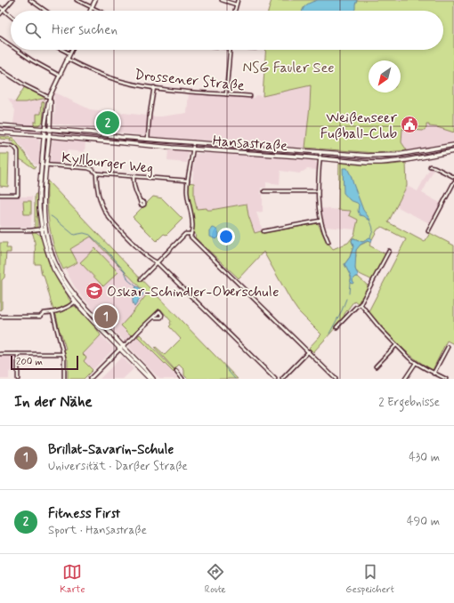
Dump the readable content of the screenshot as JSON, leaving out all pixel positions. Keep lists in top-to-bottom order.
{
  "streets": {
    "main road": ["Hansastraße"],
    "street": ["Drossener Straße", "Kyllburger Weg"]
  },
  "parks": ["NSG Fauler See"],
  "places": {
    "public building": ["Weißenseer Fußball-Club"],
    "school or university": ["Oskar-Schindler-Oberschule"]
  },
  "scale_bar": "200 m",
  "north": "bottom left",
  "page": {
    "search": "Hier suchen",
    "pins": ["2", "1"],
    "scale": "200 m",
    "heading": ["In der Nähe", "2 Ergebnisse"],
    "list": [
      {
        "mark": "1",
        "name": "Brillat-Savarin-Schule",
        "note": "Universität · Darßer Straße",
        "value": "430 m"
      },
      {
        "mark": "2",
        "name": "Fitness First",
        "note": "Sport · Hansastraße",
        "value": "490 m"
      }
    ],
    "nav": ["Karte", "Route", "Gespeichert"]
  }
}
